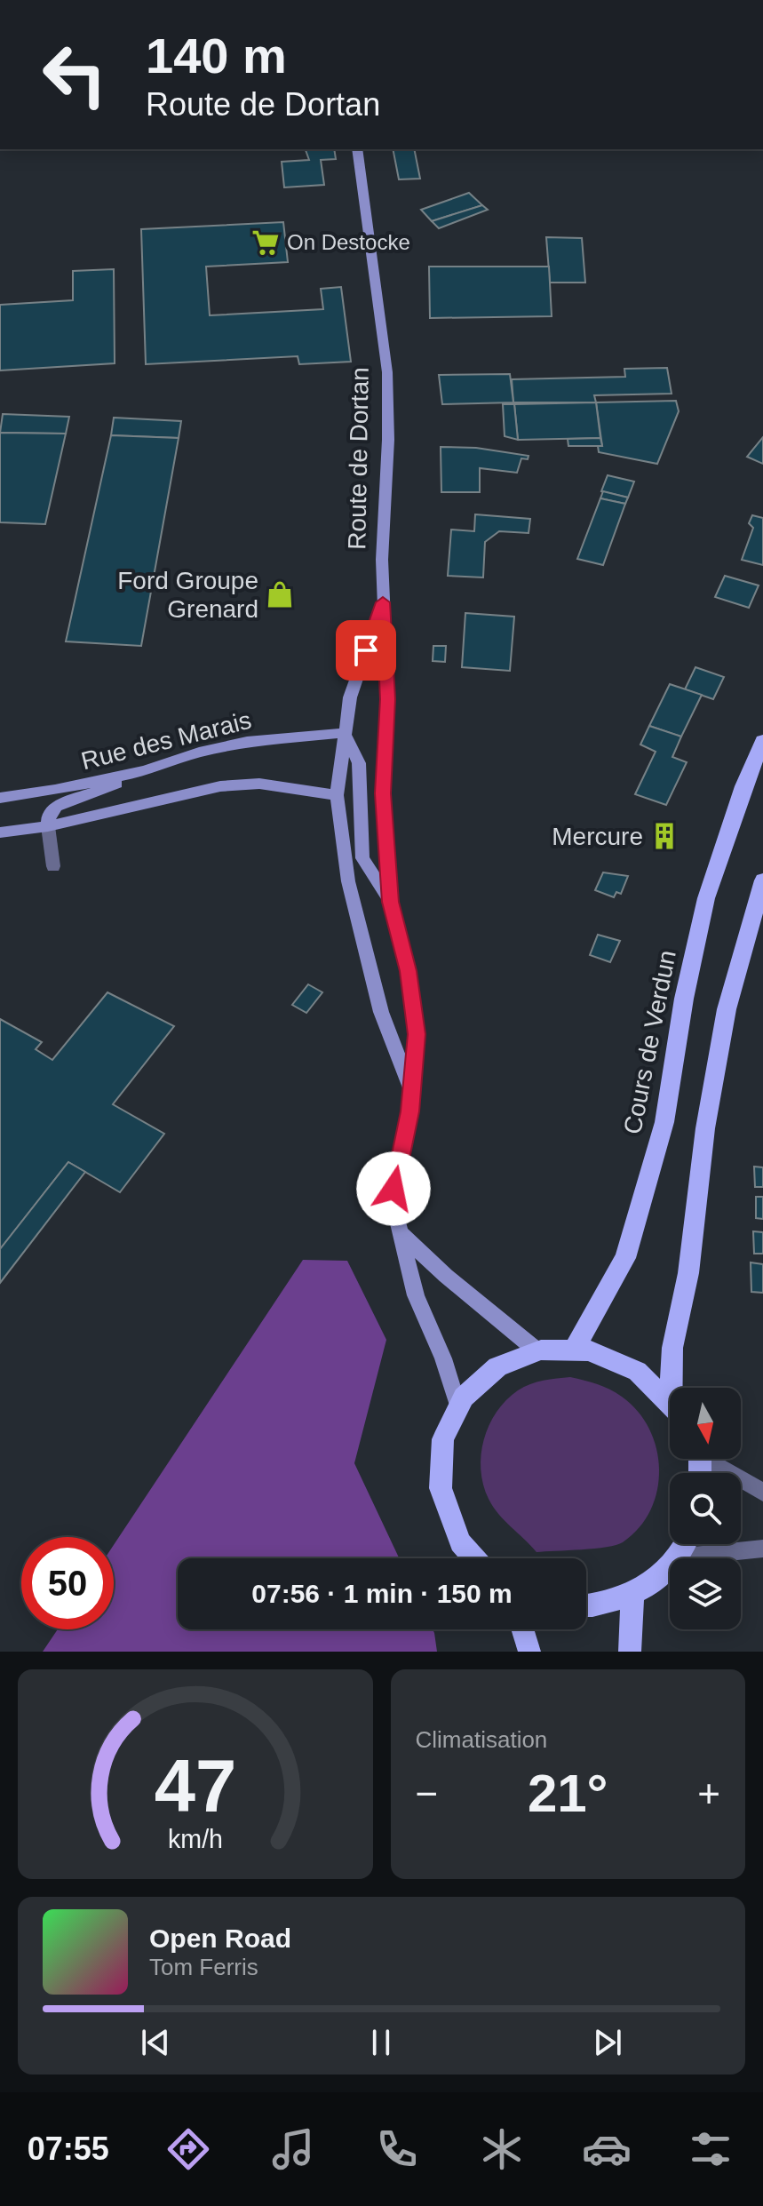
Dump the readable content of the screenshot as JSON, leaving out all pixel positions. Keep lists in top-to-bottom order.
{
  "streets": {
    "main road": ["Route de Dortan", "Rue des Marais", "Cours de Verdun"]
  },
  "crossings": [
    ["Route de Dortan", "Rue des Marais"]
  ],
  "places": {
    "supermarket": ["On Destocke"],
    "shop": ["Ford Groupe Grenard"],
    "building": ["Mercure"]
  },
  "north": "bottom",
  "page": {
    "turn": ["140 m", "Route de Dortan"],
    "limit": "50",
    "trip": "07:56 · 1 min · 150 m",
    "tile": "Climatisation",
    "heat": ["−", "21°", "+"],
    "song": ["Open Road", "Tom Ferris"],
    "tabs": "07:55",
    "gauge": ["47", "km/h"]
  }
}
